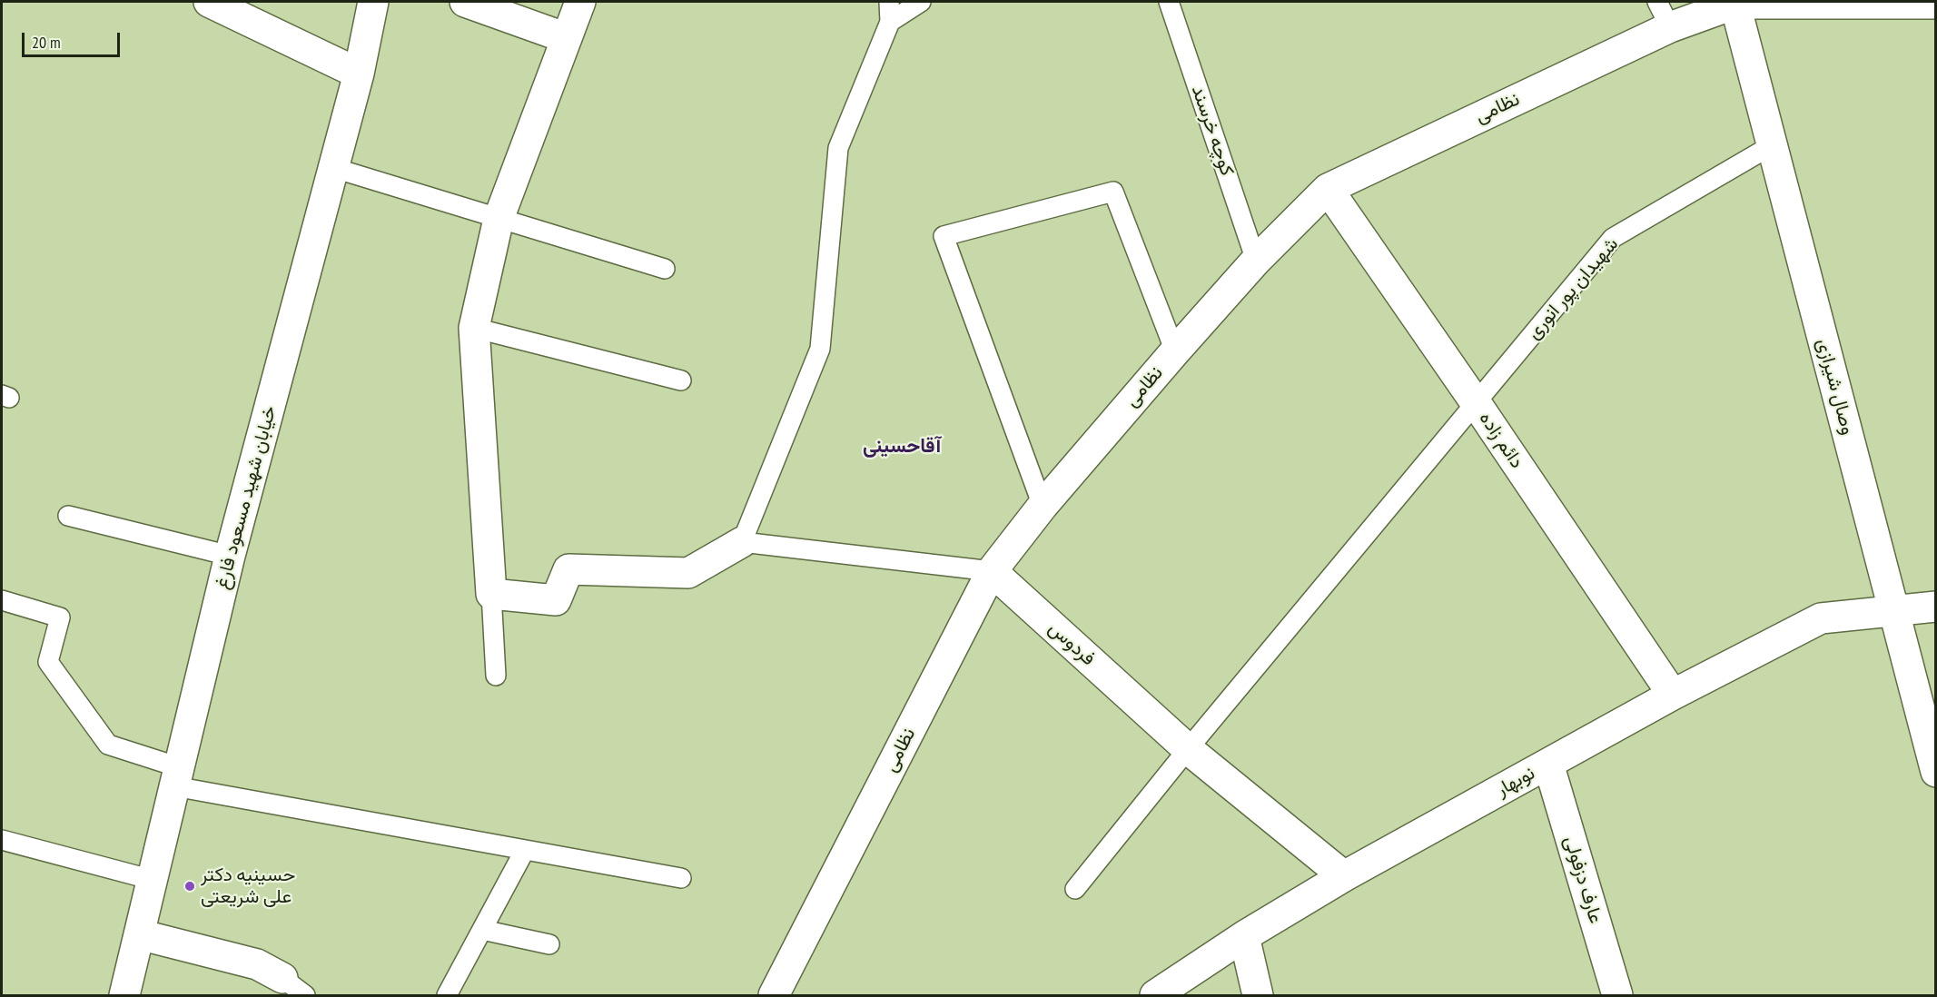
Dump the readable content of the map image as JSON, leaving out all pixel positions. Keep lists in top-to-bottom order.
{
  "streets": {
    "street": [
      "نظامی",
      "وصال شیرازی",
      "دائم زاده",
      "خیابان شهید مسعود فارغ",
      "فردوس",
      "نوبهار",
      "عارف دزفولی"
    ],
    "lane": ["کوچه خرسند", "شهیدان پور انوری"]
  },
  "crossings": [
    ["نظامی", "کوچه خرسند"],
    ["نظامی", "وصال شیرازی"],
    ["نظامی", "دائم زاده"],
    ["نظامی", "فردوس"],
    ["شهیدان پور انوری", "وصال شیرازی"],
    ["شهیدان پور انوری", "دائم زاده"],
    ["وصال شیرازی", "نوبهار"],
    ["دائم زاده", "نوبهار"],
    ["فردوس", "نوبهار"],
    ["نوبهار", "عارف دزفولی"]
  ],
  "districts": ["آقاحسینی"],
  "places": ["حسینیه دکتر علی شریعتی"],
  "scale_bar": "20 m"
}
